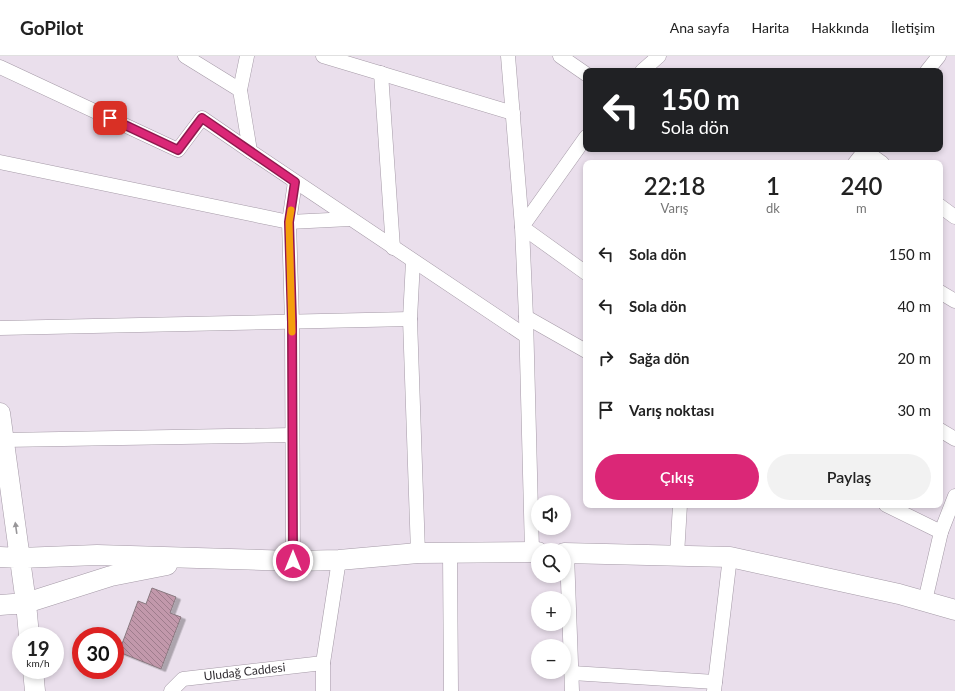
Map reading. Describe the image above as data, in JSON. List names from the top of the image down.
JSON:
{
  "streets": {
    "street": ["Uludağ Caddesi"]
  },
  "page": {
    "header": "GoPilot",
    "nav": [
      "Ana sayfa",
      "Harita",
      "Hakkında",
      "İletişim"
    ],
    "turn": ["150 m", "Sola dön"],
    "eta": [
      "22:18",
      "Varış",
      "1",
      "dk",
      "240",
      "m"
    ],
    "list": [
      {
        "name": "Sola dön",
        "value": "150 m"
      },
      {
        "name": "Sola dön",
        "value": "40 m"
      },
      {
        "name": "Sağa dön",
        "value": "20 m"
      },
      {
        "name": "Varış noktası",
        "value": "30 m"
      }
    ],
    "buttons": ["Çıkış", "Paylaş"],
    "map_buttons": ["+", "−"],
    "speed": "19 km/h",
    "limit": "30"
  }
}
